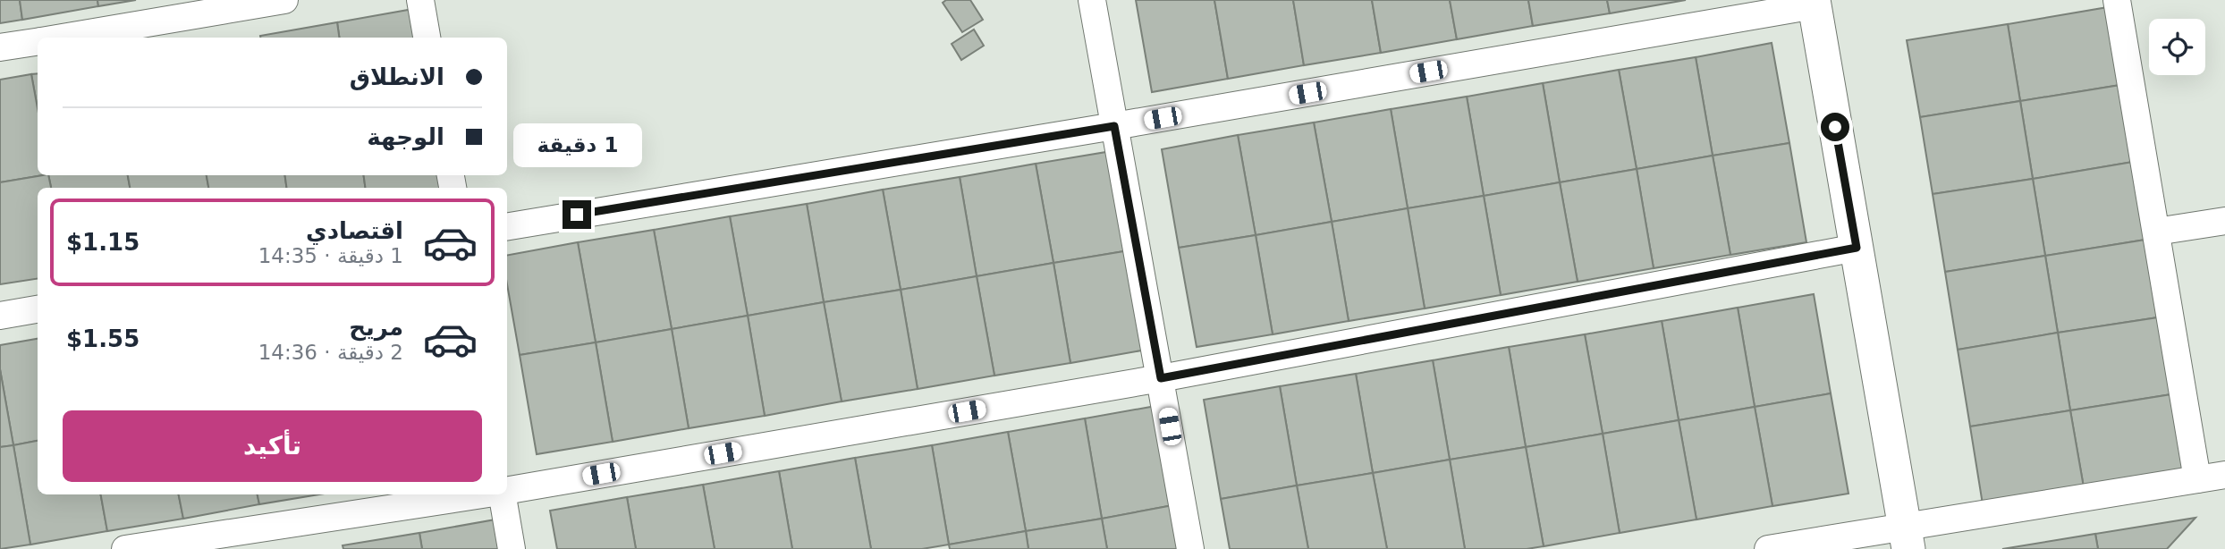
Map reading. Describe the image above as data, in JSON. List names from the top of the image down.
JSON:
{
  "page": {
    "banner": ["الانطلاق", "الوجهة"],
    "bubble": "1 دقيقة",
    "list": [
      {
        "name": "اقتصادي",
        "note": "1 دقيقة · 14:35",
        "value": "$1.15"
      },
      {
        "name": "مريح",
        "note": "2 دقيقة · 14:36",
        "value": "$1.55"
      }
    ],
    "buttons": "تأكيد"
  }
}
